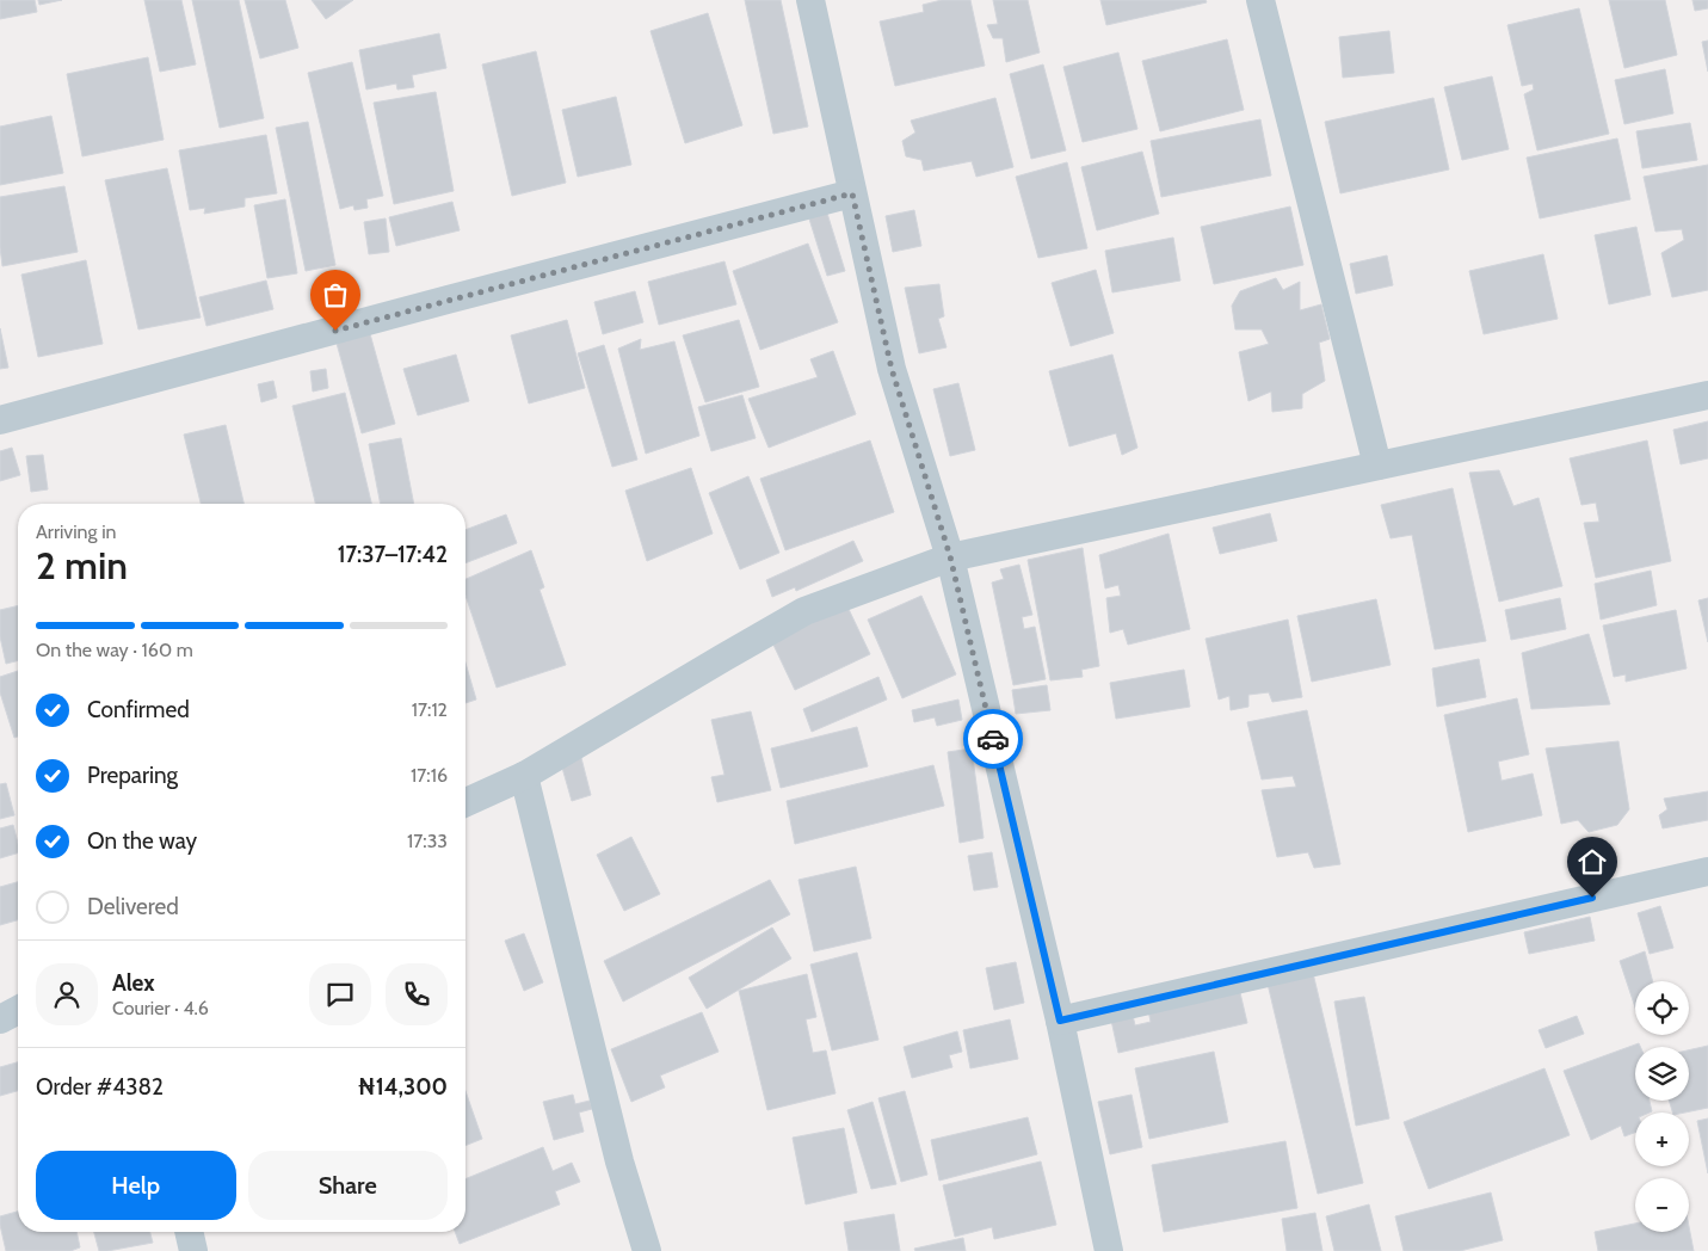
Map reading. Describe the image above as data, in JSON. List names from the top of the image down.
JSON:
{
  "page": {
    "heading": ["2 min", "Arriving in", "17:37–17:42"],
    "panel": [
      "Alex",
      "Courier · 4.6",
      "Order #4382",
      "₦14,300"
    ],
    "bar": "On the way · 160 m",
    "list": [
      ["Confirmed", "17:12"],
      ["Preparing", "17:16"],
      ["On the way", "17:33"],
      "Delivered"
    ],
    "map_buttons": ["+", "−"],
    "buttons": ["Help", "Share"]
  }
}
